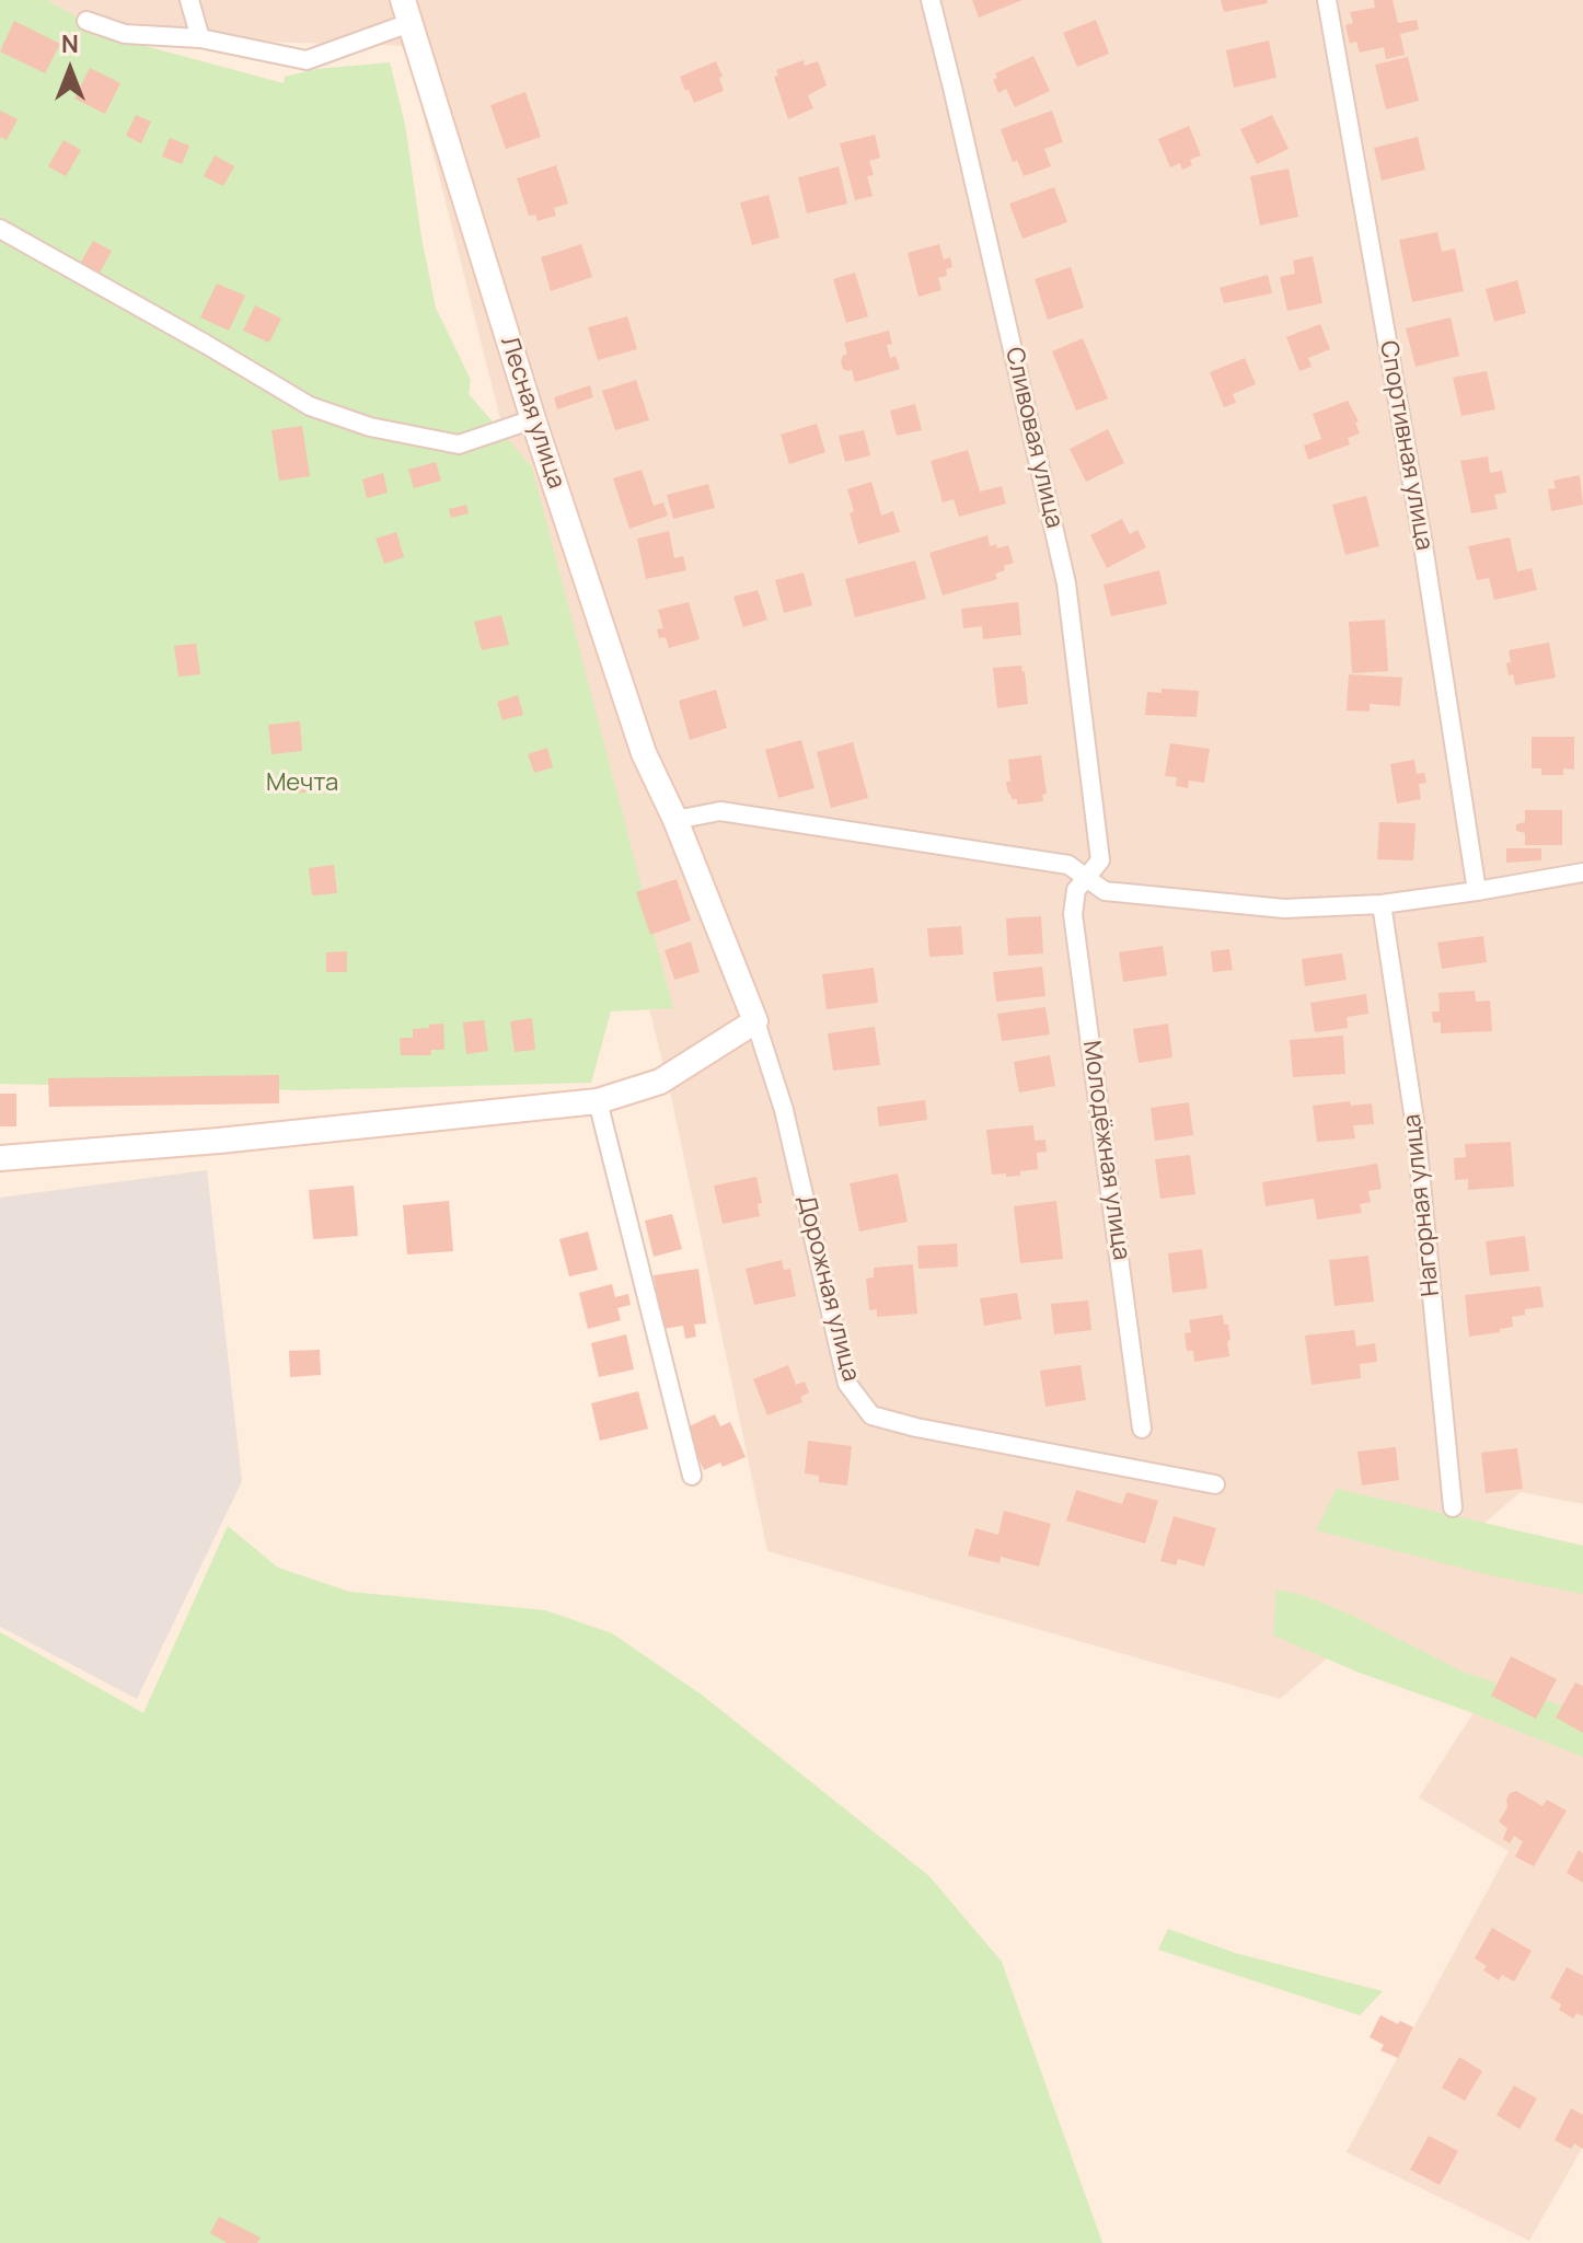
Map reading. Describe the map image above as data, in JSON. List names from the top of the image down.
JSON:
{
  "streets": {
    "street": [
      "Лесная улица",
      "Сливовая улица",
      "Спортивная улица",
      "Молодёжная улица",
      "Нагорная улица",
      "Дорожная улица"
    ]
  },
  "crossings": [
    ["Лесная улица", "Дорожная улица"],
    ["Сливовая улица", "Молодёжная улица"]
  ],
  "parks": ["Мечта"],
  "north": "top"
}
